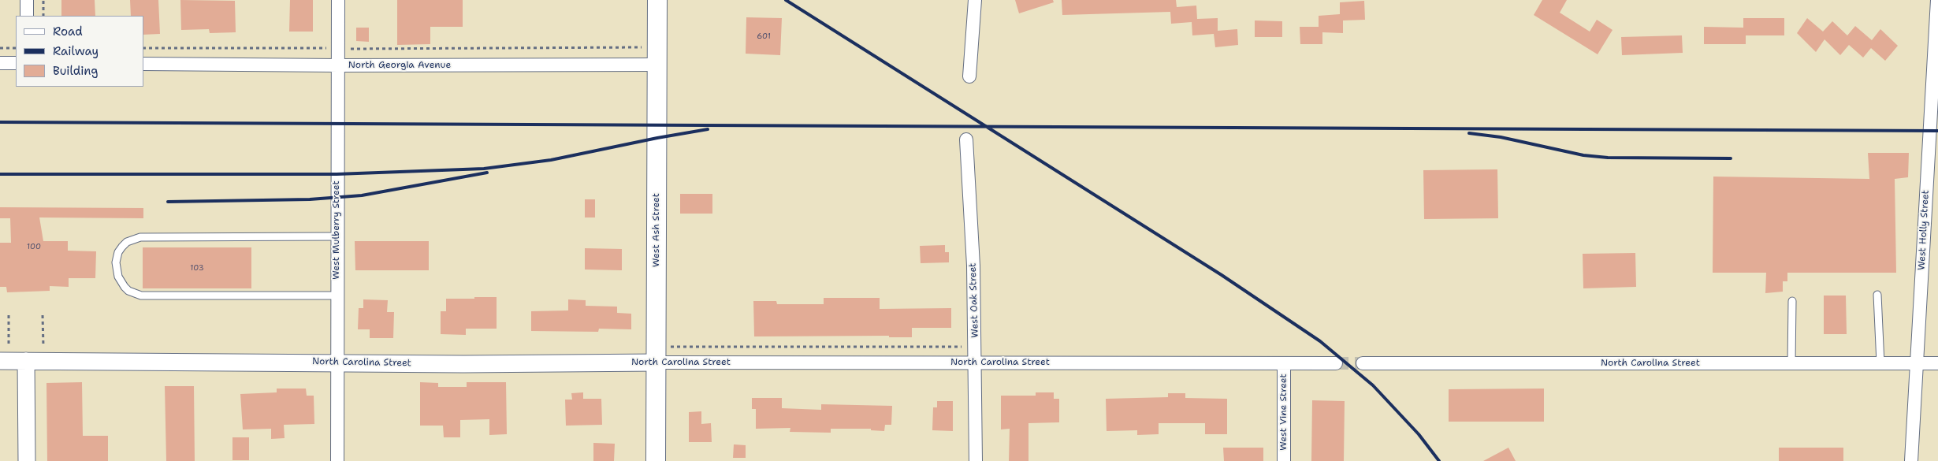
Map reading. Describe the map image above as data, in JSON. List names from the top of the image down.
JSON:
{
  "streets": {
    "main road": ["West Ash Street"],
    "street": [
      "North Georgia Avenue",
      "West Mulberry Street",
      "West Holly Street",
      "West Oak Street",
      "North Carolina Street",
      "West Vine Street"
    ]
  },
  "crossings": [
    ["North Georgia Avenue", "West Mulberry Street"],
    ["North Georgia Avenue", "West Ash Street"],
    ["West Mulberry Street", "North Carolina Street"],
    ["West Ash Street", "North Carolina Street"],
    ["West Holly Street", "North Carolina Street"],
    ["West Oak Street", "North Carolina Street"],
    ["North Carolina Street", "West Vine Street"]
  ],
  "house_numbers": ["601", "100", "103"],
  "legend": ["Road", "Railway", "Building"]
}
